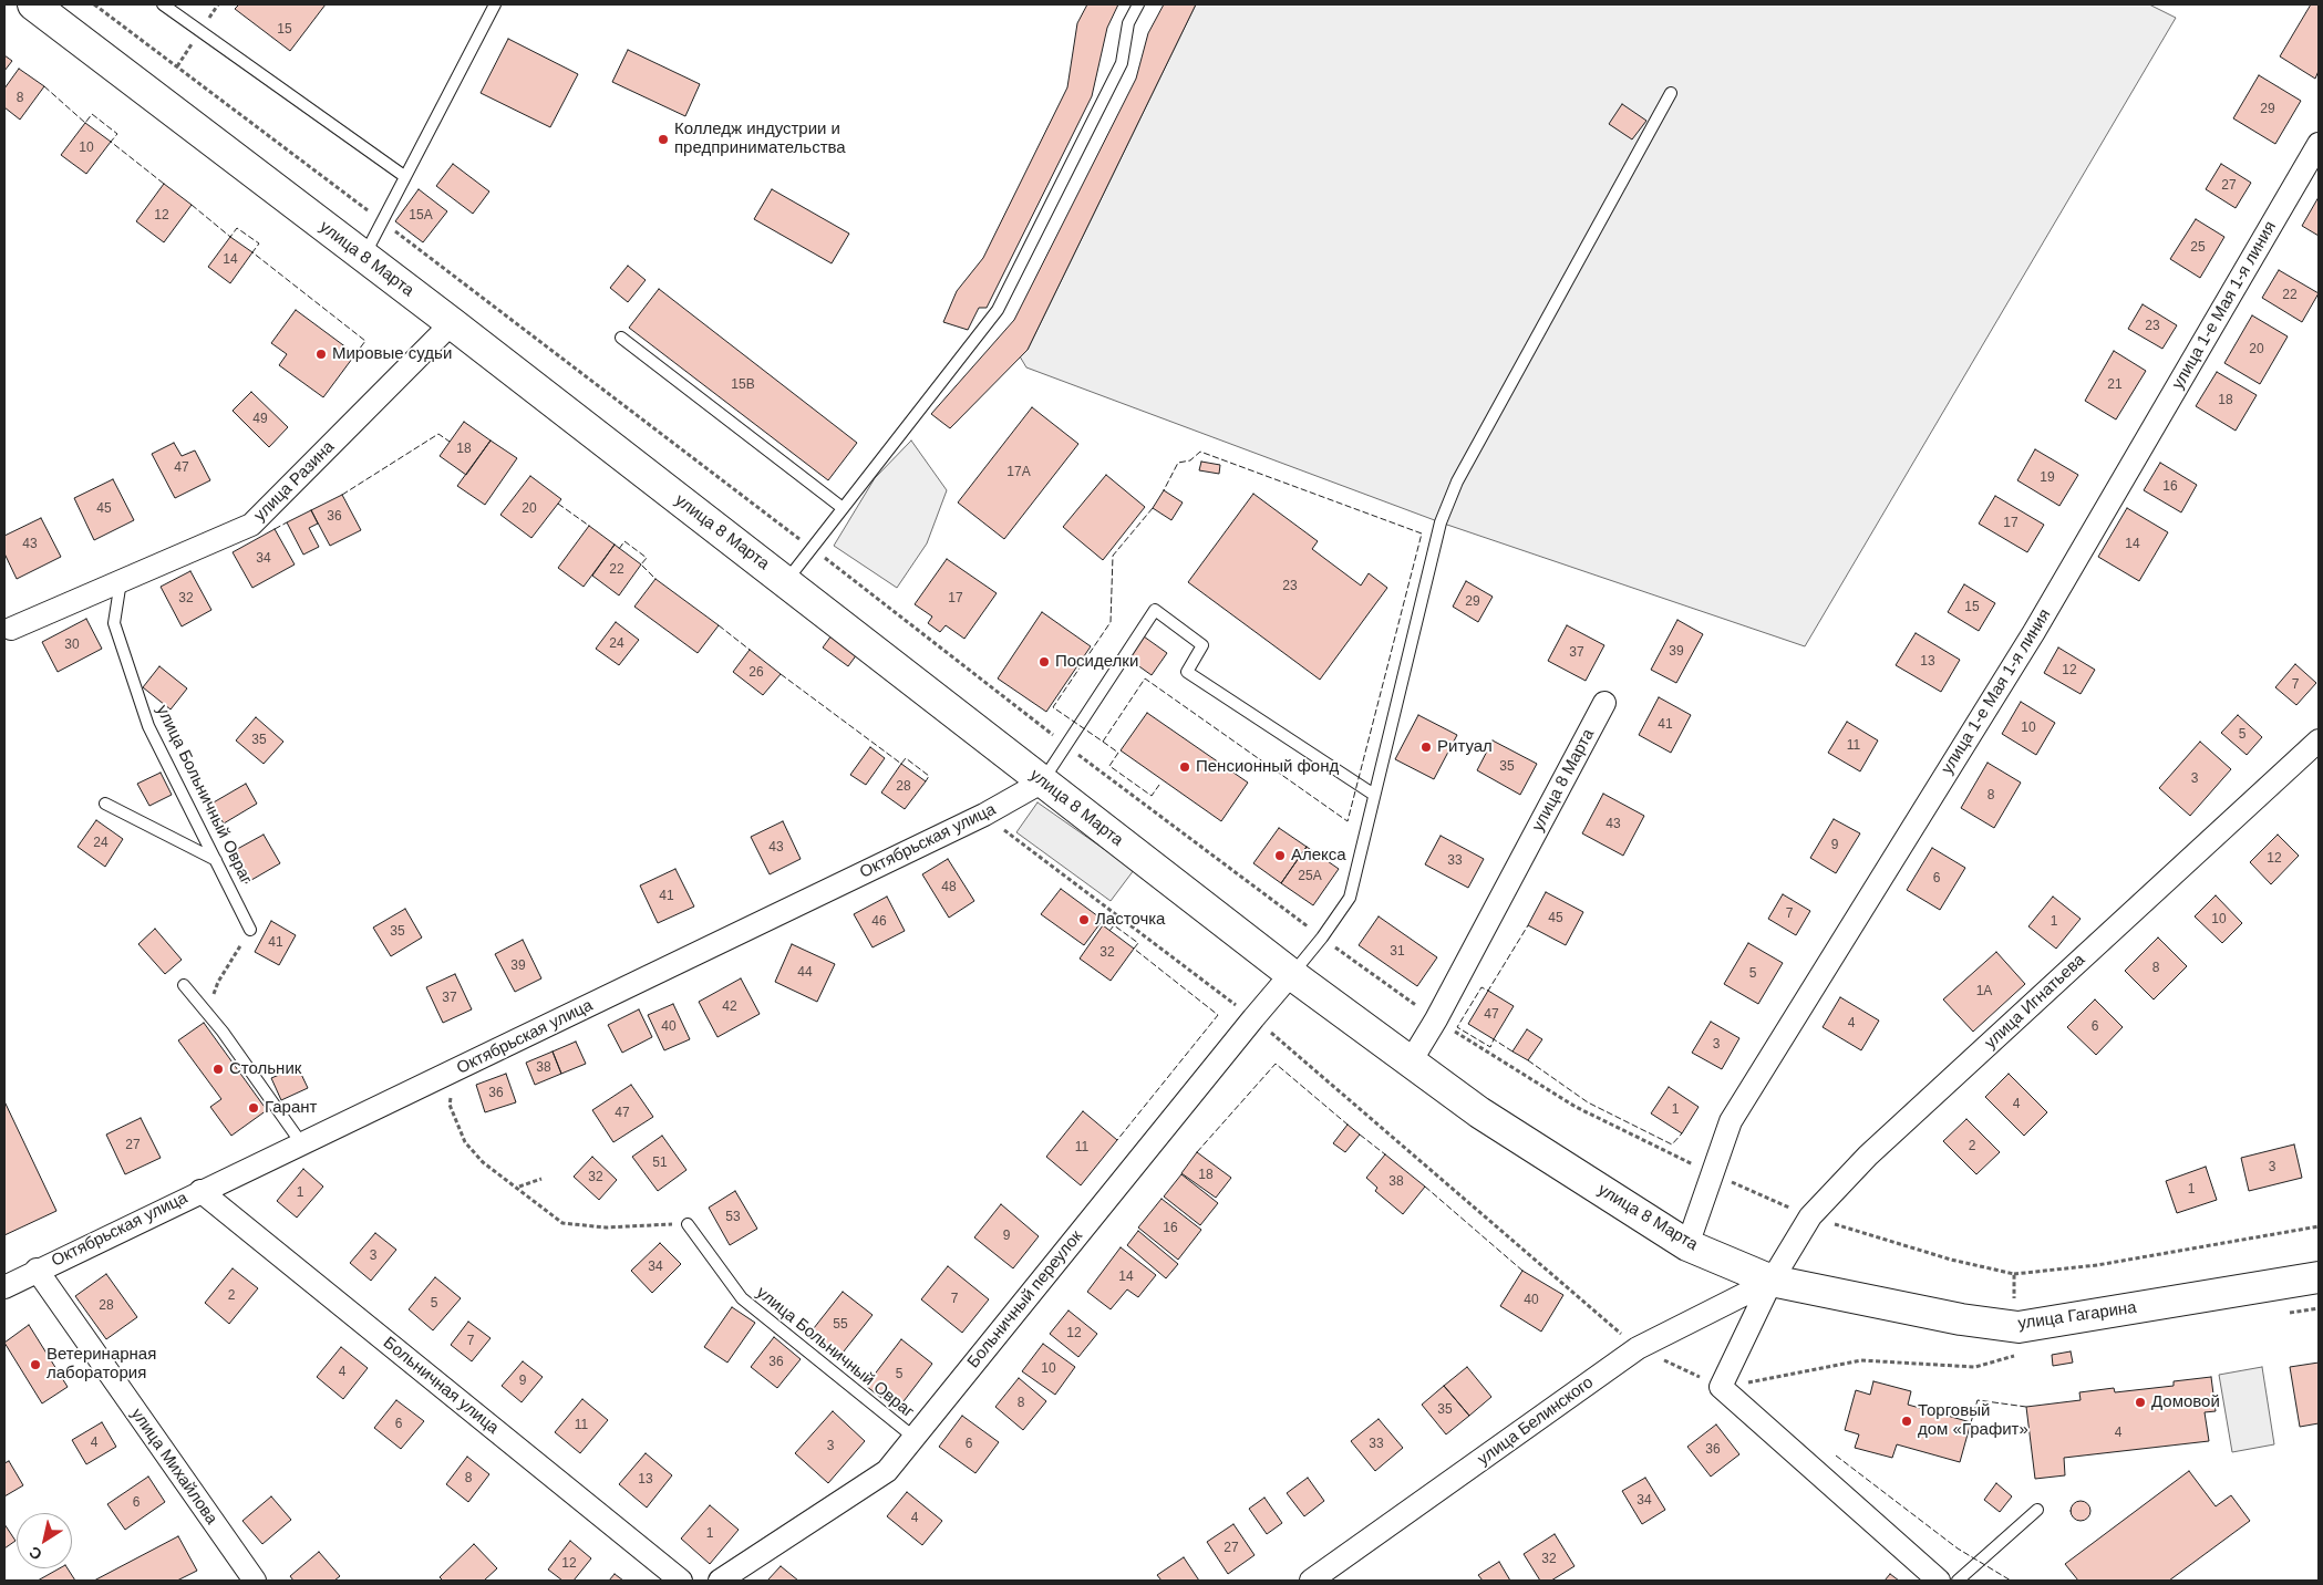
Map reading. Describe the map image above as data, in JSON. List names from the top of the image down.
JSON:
{
  "streets": {
    "main road": ["улица 8 Марта", "улица Гагарина"],
    "street": [
      "улица 1-е Мая 1-я линия",
      "улица Разина",
      "Октябрьская улица",
      "улица Игнатьева",
      "Больничный переулок",
      "Больничная улица",
      "улица Белинского",
      "улица Михайлова"
    ],
    "lane": ["улица Больничный Овраг"]
  },
  "crossings": [
    ["улица 8 Марта", "улица 1-е Мая 1-я линия"],
    ["улица 8 Марта", "улица Разина"],
    ["улица 8 Марта", "Октябрьская улица"],
    ["улица 8 Марта", "улица Игнатьева"],
    ["улица 8 Марта", "Больничный переулок"],
    ["улица 8 Марта", "улица Гагарина"],
    ["улица 8 Марта", "улица Белинского"],
    ["улица Разина", "улица Больничный Овраг"],
    ["улица Больничный Овраг", "Больничный переулок"],
    ["Октябрьская улица", "Больничная улица"],
    ["Октябрьская улица", "улица Михайлова"],
    ["улица Игнатьева", "улица Гагарина"],
    ["улица Игнатьева", "улица Белинского"],
    ["улица Гагарина", "улица Белинского"]
  ],
  "places": [
    "Колледж индустрии и предпринимательства",
    "Мировые судьи",
    "Посиделки",
    "Ритуал",
    "Пенсионный фонд",
    "Алекса",
    "Ласточка",
    "Стольник",
    "Гарант",
    "Ветеринарная лаборатория",
    "Домовой",
    "Торговый дом «Графит»"
  ],
  "house_numbers": [
    "15",
    "8",
    "29",
    "10",
    "27",
    "12",
    "15А",
    "25",
    "14",
    "22",
    "23",
    "20",
    "15В",
    "21",
    "18",
    "49",
    "18",
    "47",
    "17А",
    "19",
    "16",
    "45",
    "20",
    "36",
    "17",
    "43",
    "14",
    "34",
    "22",
    "23",
    "32",
    "17",
    "29",
    "15",
    "24",
    "30",
    "39",
    "37",
    "13",
    "12",
    "26",
    "7",
    "41",
    "10",
    "5",
    "35",
    "11",
    "35",
    "3",
    "28",
    "8",
    "43",
    "24",
    "9",
    "43",
    "12",
    "33",
    "25А",
    "6",
    "48",
    "41",
    "7",
    "45",
    "10",
    "46",
    "1",
    "35",
    "41",
    "31",
    "32",
    "39",
    "8",
    "44",
    "5",
    "1А",
    "37",
    "42",
    "47",
    "4",
    "40",
    "6",
    "3",
    "38",
    "36",
    "4",
    "1",
    "47",
    "27",
    "2",
    "11",
    "51",
    "3",
    "18",
    "32",
    "38",
    "1",
    "1",
    "53",
    "16",
    "9",
    "3",
    "34",
    "14",
    "2",
    "7",
    "40",
    "5",
    "28",
    "55",
    "12",
    "7",
    "36",
    "10",
    "4",
    "5",
    "9",
    "8",
    "35",
    "6",
    "11",
    "4",
    "4",
    "6",
    "33",
    "3",
    "36",
    "8",
    "13",
    "34",
    "6",
    "4",
    "1",
    "27",
    "32",
    "12"
  ],
  "north": "bottom left"
}
